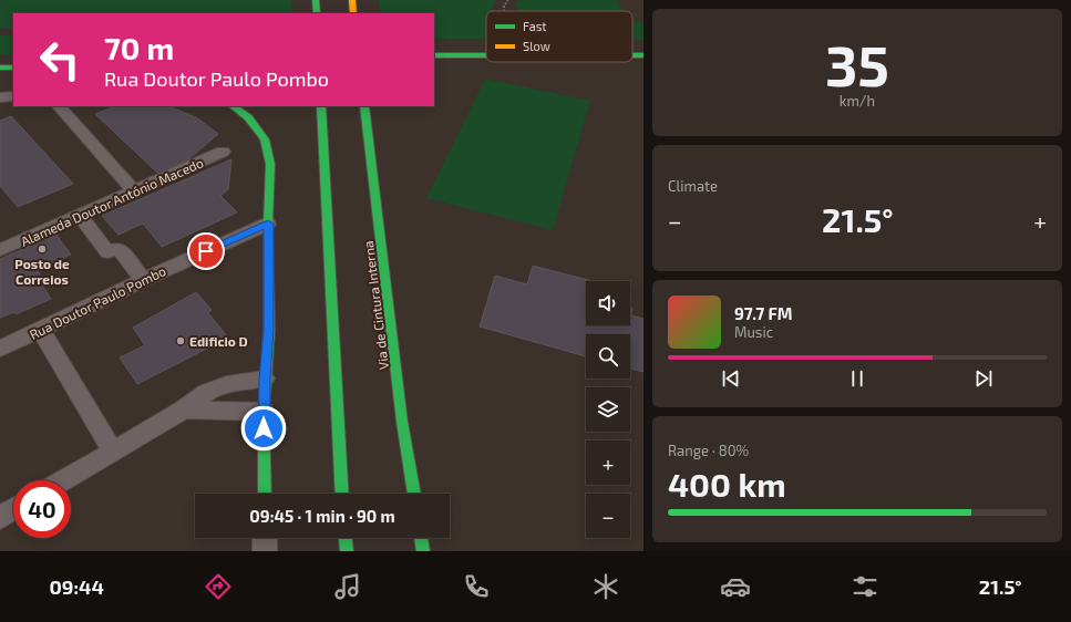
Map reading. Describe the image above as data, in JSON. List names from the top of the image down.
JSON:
{
  "streets": {
    "main road": ["Via de Cintura Interna"],
    "street": ["Alameda Doutor António Macedo", "Rua Doutor Paulo Pombo"]
  },
  "places": ["Posto de Correios", "Edificio D"],
  "legend": ["Fast", "Slow"],
  "page": {
    "tile": [
      ["35", "km/h"],
      "Climate",
      ["Range · 80%", "400 km"]
    ],
    "turn": ["70 m", "Rua Doutor Paulo Pombo"],
    "heat": ["−", "21.5°", "+"],
    "map_buttons": ["+", "−"],
    "song": ["97.7 FM", "Music"],
    "limit": "40",
    "trip": "09:45 · 1 min · 90 m",
    "tabs": ["09:44", "21.5°"]
  }
}
